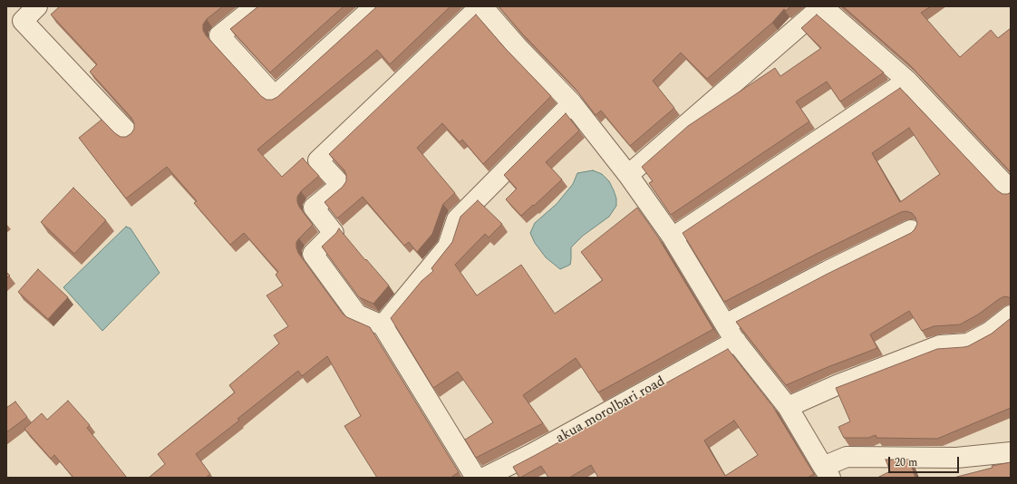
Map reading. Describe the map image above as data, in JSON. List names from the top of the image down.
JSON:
{
  "streets": {
    "street": ["akua morolbari road"]
  },
  "scale_bar": "20 m"
}
